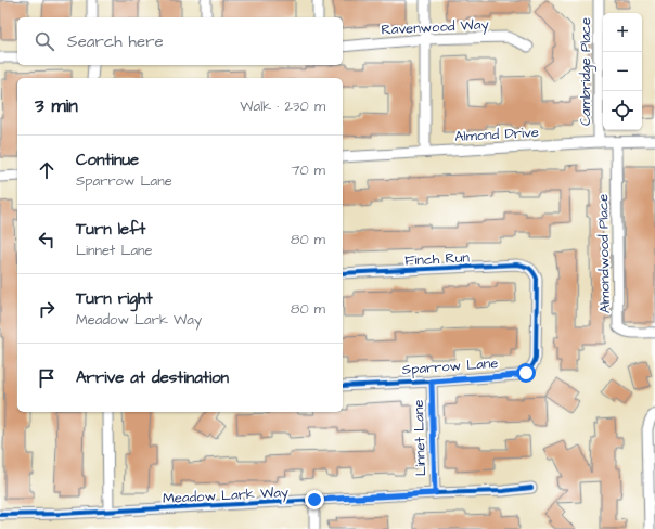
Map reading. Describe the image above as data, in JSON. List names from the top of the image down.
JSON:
{
  "streets": {
    "street": [
      "Ravenwood Way",
      "Cambridge Place",
      "Almond Drive",
      "Almondwood Place",
      "Finch Run",
      "Sparrow Lane",
      "Linnet Lane",
      "Meadow Lark Way"
    ]
  },
  "crossings": [
    ["Cambridge Place", "Almond Drive"],
    ["Almond Drive", "Almondwood Place"],
    ["Finch Run", "Sparrow Lane"],
    ["Sparrow Lane", "Linnet Lane"],
    ["Linnet Lane", "Meadow Lark Way"]
  ],
  "page": {
    "map_buttons": ["+", "−"],
    "search": "Search here",
    "heading": ["3 min", "Walk · 230 m"],
    "list": [
      ["Continue", "Sparrow Lane", "70 m"],
      ["Turn left", "Linnet Lane", "80 m"],
      ["Turn right", "Meadow Lark Way", "80 m"],
      "Arrive at destination"
    ]
  }
}
